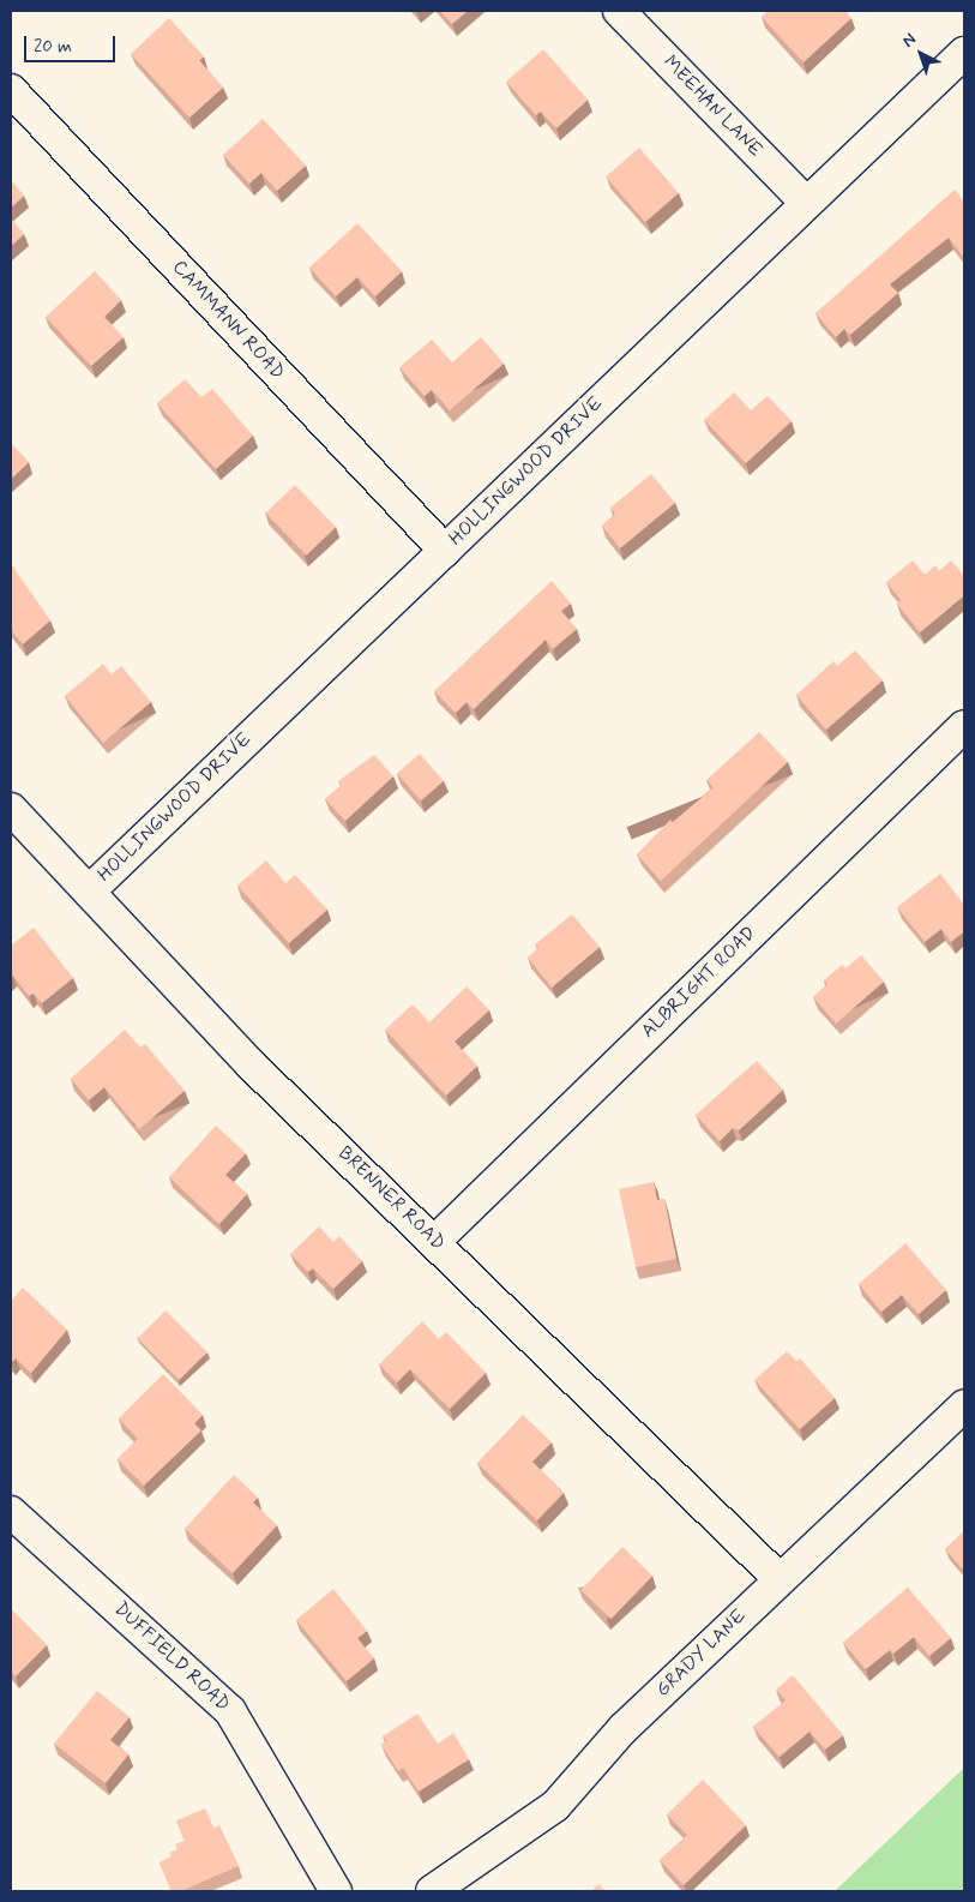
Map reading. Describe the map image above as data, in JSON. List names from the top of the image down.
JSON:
{
  "streets": {
    "street": [
      "MEEHAN LANE",
      "CAMMANN ROAD",
      "HOLLINGWOOD DRIVE",
      "ALBRIGHT ROAD",
      "BRENNER ROAD",
      "GRADY LANE",
      "DUFFIELD ROAD"
    ]
  },
  "crossings": [
    ["MEEHAN LANE", "HOLLINGWOOD DRIVE"],
    ["CAMMANN ROAD", "HOLLINGWOOD DRIVE"],
    ["HOLLINGWOOD DRIVE", "BRENNER ROAD"],
    ["ALBRIGHT ROAD", "BRENNER ROAD"],
    ["BRENNER ROAD", "GRADY LANE"]
  ],
  "scale_bar": "20 m",
  "north": "top left"
}
